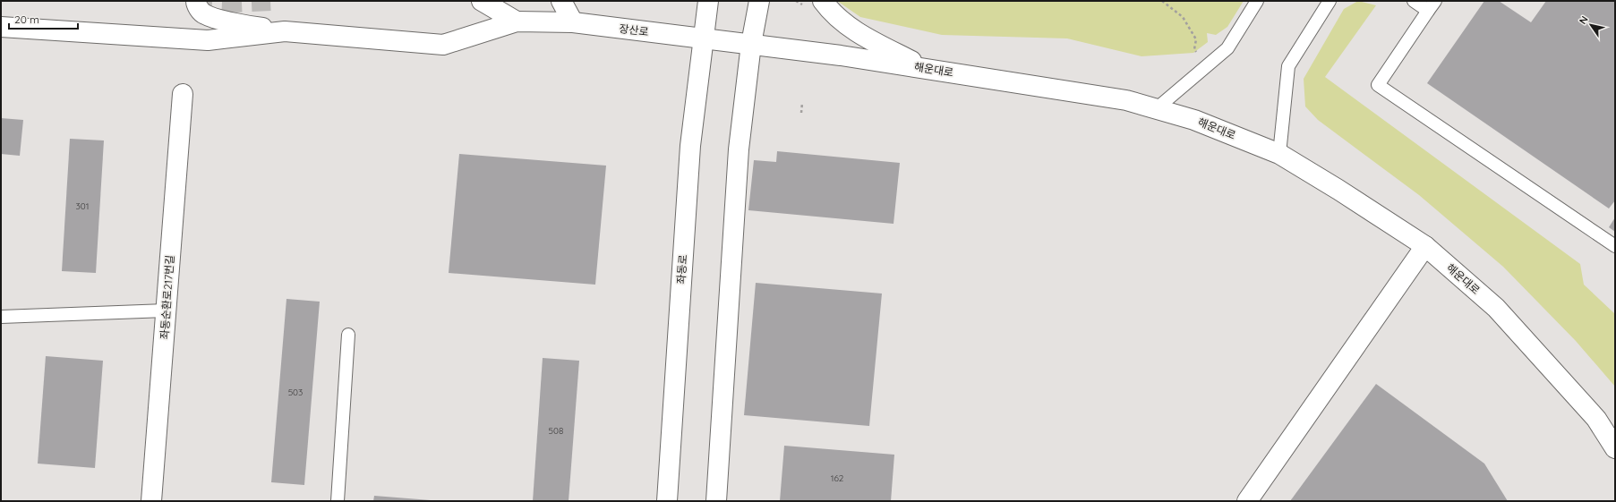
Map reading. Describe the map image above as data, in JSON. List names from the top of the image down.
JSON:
{
  "streets": {
    "main road": [
      "장산로",
      "해운대로",
      "좌동로",
      "좌동순환로217번길"
    ]
  },
  "crossings": [
    ["장산로", "해운대로"],
    ["장산로", "좌동로"]
  ],
  "house_numbers": [
    "301",
    "503",
    "508",
    "162"
  ],
  "scale_bar": "20 m",
  "north": "top left"
}
